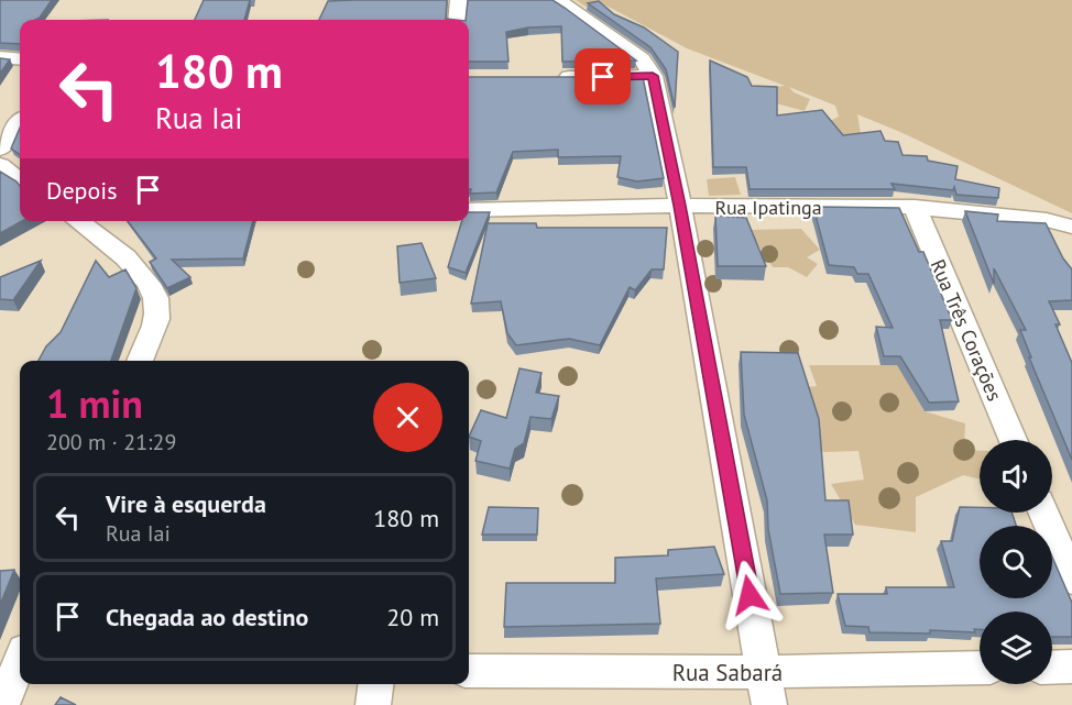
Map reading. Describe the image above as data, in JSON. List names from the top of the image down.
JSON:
{
  "streets": {
    "street": ["Rua Ipatinga", "Rua Três Corações", "Rua Sabará"]
  },
  "crossings": [
    ["Rua Ipatinga", "Rua Três Corações"]
  ],
  "page": {
    "turn": ["180 m", "Rua Iai"],
    "then": "Depois",
    "heading": ["1 min", "200 m · 21:29"],
    "list": [
      {
        "name": "Vire à esquerda",
        "note": "Rua Iai",
        "value": "180 m"
      },
      {
        "name": "Chegada ao destino",
        "value": "20 m"
      }
    ]
  }
}
